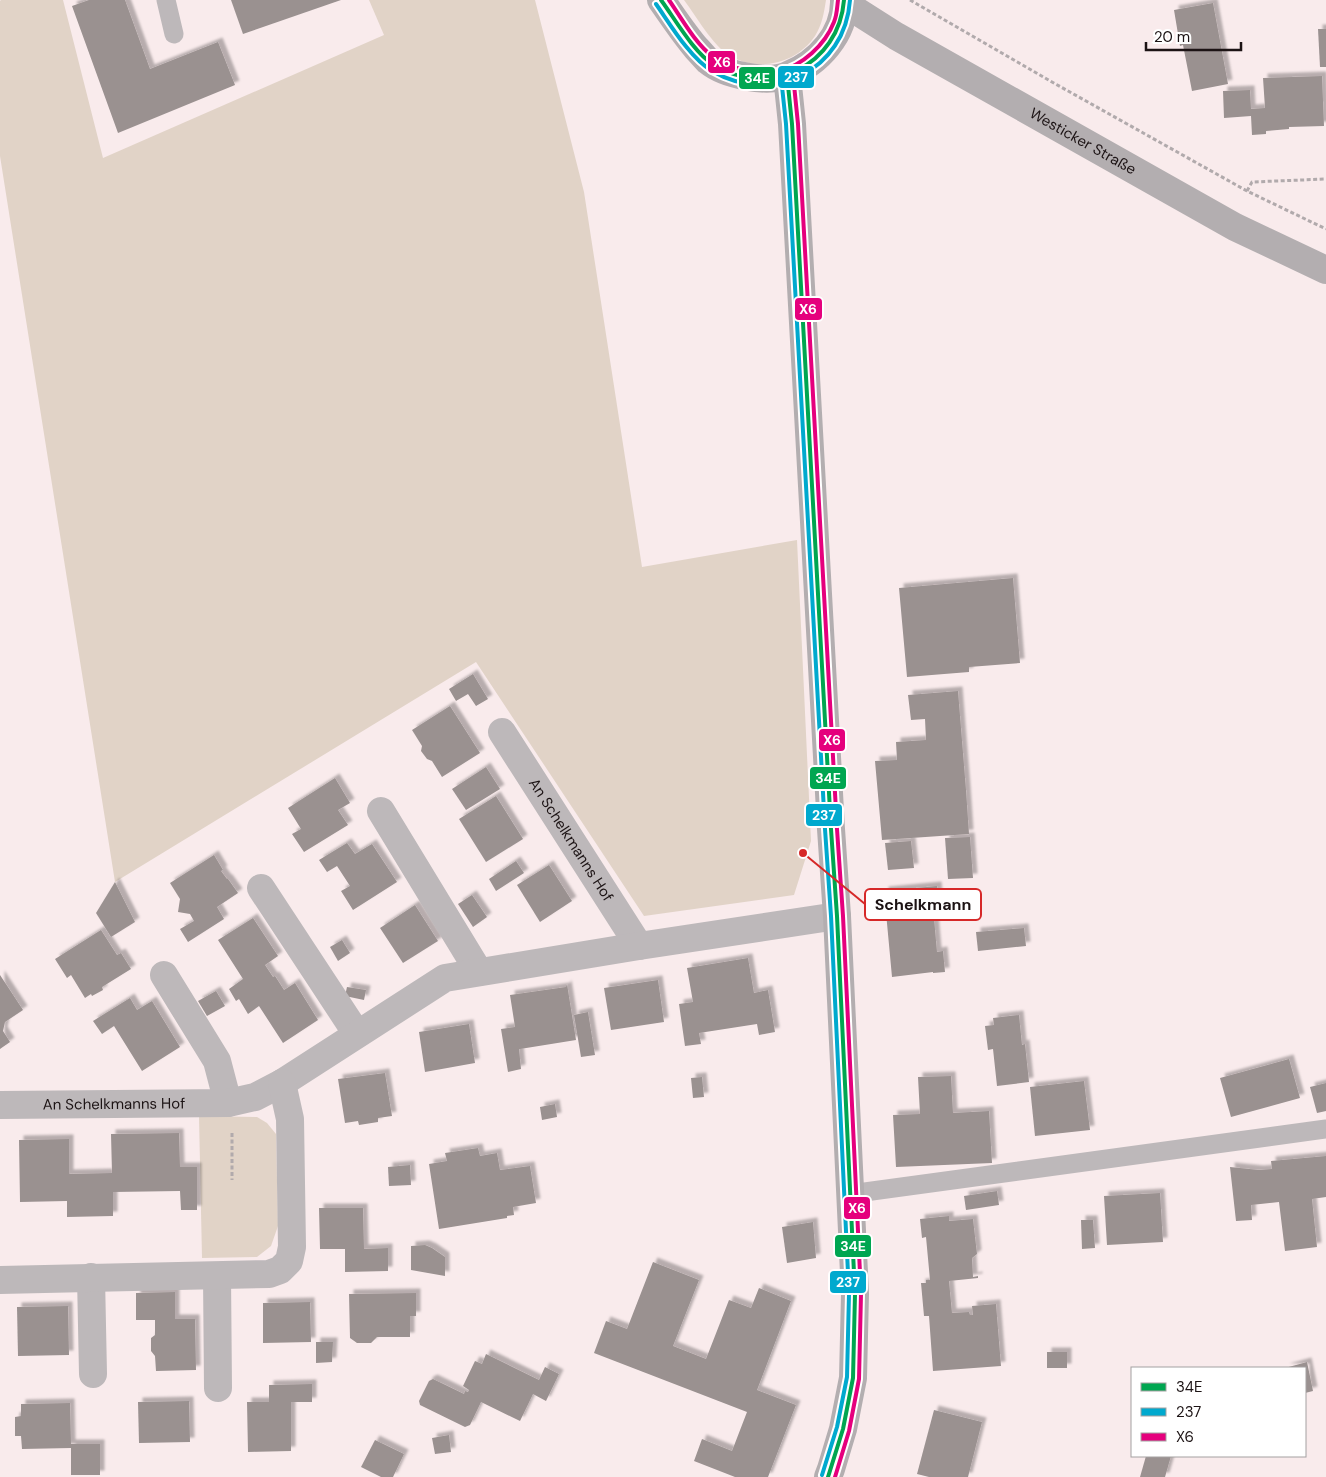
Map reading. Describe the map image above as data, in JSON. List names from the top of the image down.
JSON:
{
  "streets": {
    "street": ["Westicker Straße", "An Schelkmanns Hof"]
  },
  "places": ["Schelkmann"],
  "lines": ["transit line 34E", "transit line 237", "transit line X6"],
  "legend": ["34E", "237", "X6"],
  "scale_bar": "20 m"
}
